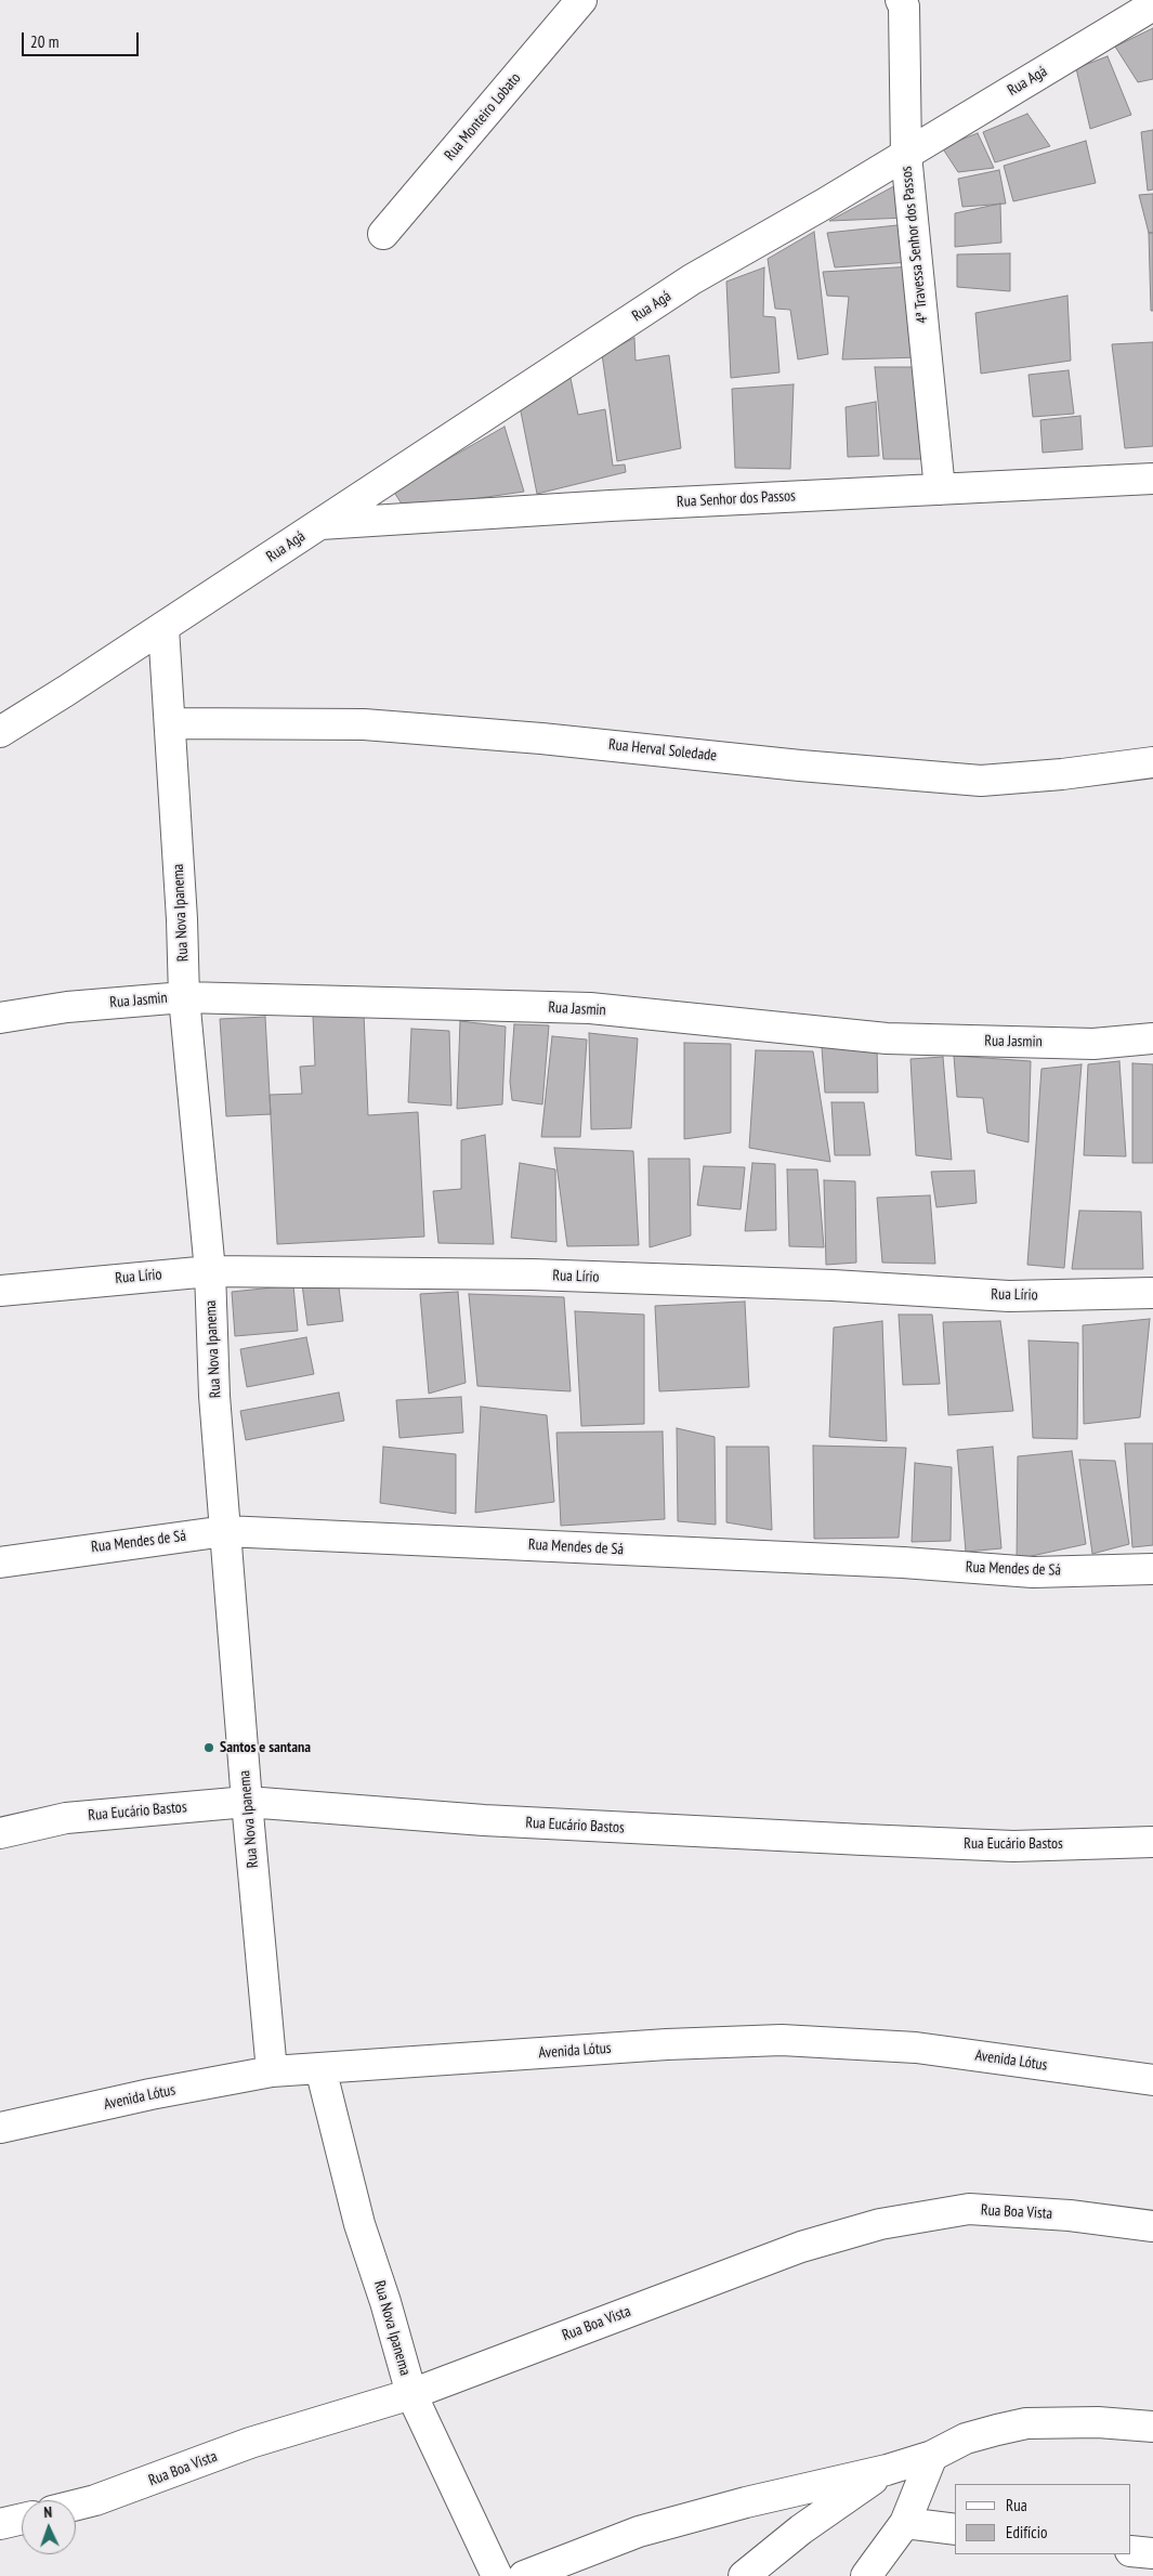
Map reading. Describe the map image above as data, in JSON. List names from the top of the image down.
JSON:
{
  "streets": {
    "street": [
      "Rua Agá",
      "Rua Monteiro Lobato",
      "4ª Travessa Senhor dos Passos",
      "Rua Senhor dos Passos",
      "Rua Herval Soledade",
      "Rua Nova Ipanema",
      "Rua Jasmin",
      "Rua Lírio",
      "Rua Mendes de Sá",
      "Rua Eucário Bastos",
      "Avenida Lótus",
      "Rua Boa Vista"
    ]
  },
  "crossings": [
    ["Rua Agá", "4ª Travessa Senhor dos Passos"],
    ["Rua Agá", "Rua Senhor dos Passos"],
    ["Rua Agá", "Rua Nova Ipanema"],
    ["4ª Travessa Senhor dos Passos", "Rua Senhor dos Passos"],
    ["Rua Herval Soledade", "Rua Nova Ipanema"],
    ["Rua Nova Ipanema", "Rua Jasmin"],
    ["Rua Nova Ipanema", "Rua Lírio"],
    ["Rua Nova Ipanema", "Rua Mendes de Sá"],
    ["Rua Nova Ipanema", "Rua Eucário Bastos"],
    ["Rua Nova Ipanema", "Avenida Lótus"],
    ["Rua Nova Ipanema", "Rua Boa Vista"]
  ],
  "places": ["Santos e santana"],
  "legend": ["Rua", "Edifício"],
  "scale_bar": "20 m",
  "north": "top"
}
